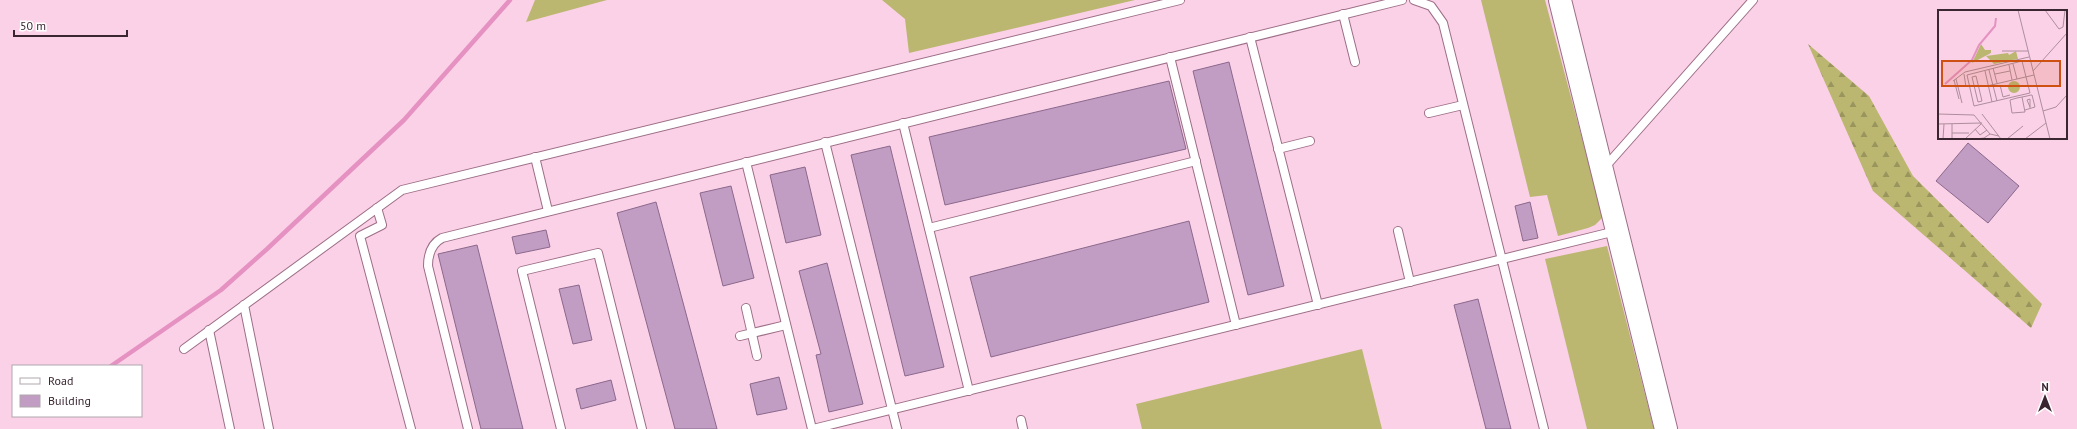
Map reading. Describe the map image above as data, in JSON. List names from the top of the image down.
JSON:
{
  "legend": ["Road", "Building"],
  "scale_bar": "50 m",
  "north": "top"
}
